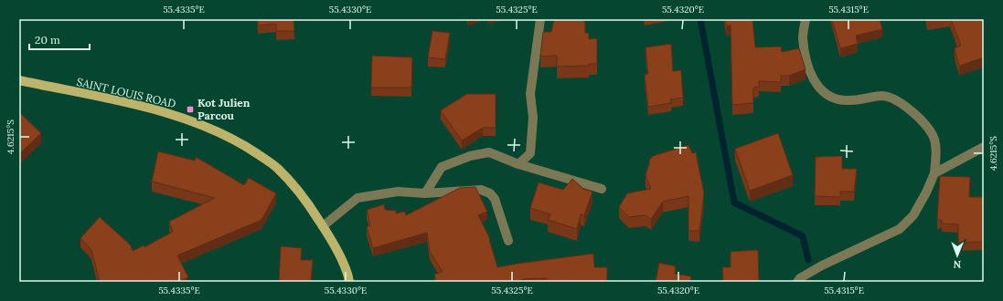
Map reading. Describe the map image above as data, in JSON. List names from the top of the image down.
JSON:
{
  "streets": {
    "main road": ["SAINT LOUIS ROAD"]
  },
  "places": {
    "transit": ["Kot Julien Parcou"]
  },
  "scale_bar": "20 m",
  "north": "bottom",
  "coordinates": [
    "55.4335°E",
    "55.4330°E",
    "55.4325°E",
    "55.4320°E",
    "55.4315°E",
    "4.6215°S"
  ]
}
